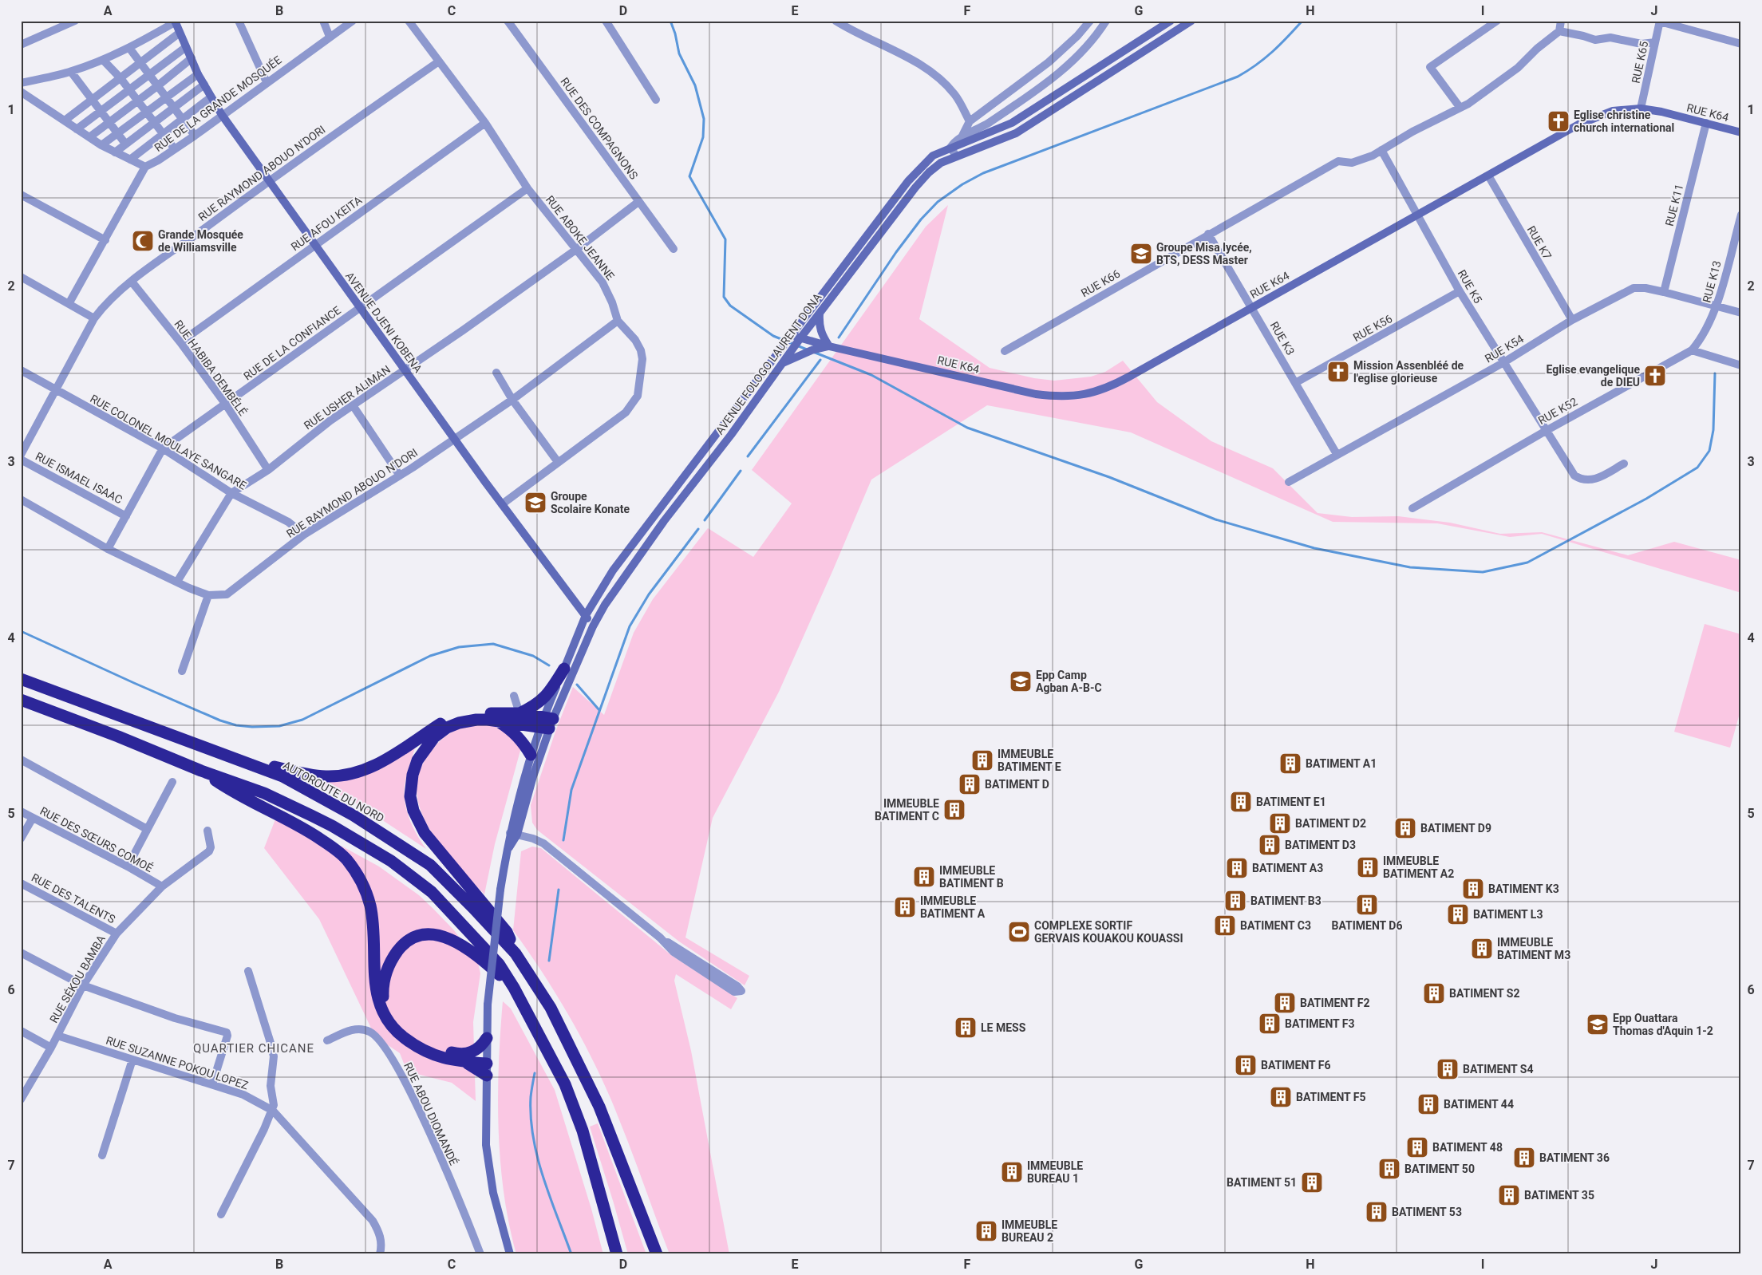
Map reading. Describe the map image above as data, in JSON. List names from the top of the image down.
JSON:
{
  "streets": {
    "highway": ["AUTOROUTE DU NORD"],
    "main road": ["RUE K64", "AVENUE DJENI KOBENA", "AVENUE FOLOGO LAURENT DONA"],
    "street": [
      "RUE K65",
      "RUE DE LA GRANDE MOSQUÉE",
      "RUE DES COMPAGNONS",
      "RUE RAYMOND ABOUO N'DORI",
      "RUE K11",
      "RUE AFOU KEITA",
      "RUE ABOKE JEANNE",
      "RUE K7",
      "RUE K13",
      "RUE K66",
      "RUE K5",
      "RUE K56",
      "RUE K3",
      "RUE DE LA CONFIANCE",
      "RUE K54",
      "RUE HABIBA DEMBÉLÉ",
      "RUE USHER ALIMAN",
      "RUE K52",
      "RUE COLONEL MOULAYE SANGARE",
      "RUE ISMAEL ISAAC",
      "RUE DES SŒURS COMOÉ",
      "RUE DES TALENTS",
      "RUE SÉKOU BAMBA",
      "RUE SUZANNE POKOU LOPEZ",
      "RUE ABOU DIOMANDÉ"
    ]
  },
  "crossings": [
    ["RUE K65", "RUE K64"],
    ["RUE DE LA GRANDE MOSQUÉE", "AVENUE DJENI KOBENA"],
    ["RUE K64", "RUE K11"],
    ["RUE K64", "RUE K7"],
    ["RUE K64", "RUE K5"],
    ["RUE K64", "RUE K3"],
    ["RUE K64", "AVENUE FOLOGO LAURENT DONA"],
    ["RUE DES COMPAGNONS", "RUE USHER ALIMAN"],
    ["RUE RAYMOND ABOUO N'DORI", "RUE ABOKE JEANNE"],
    ["RUE RAYMOND ABOUO N'DORI", "AVENUE DJENI KOBENA"],
    ["RUE RAYMOND ABOUO N'DORI", "RUE DE LA CONFIANCE"],
    ["RUE RAYMOND ABOUO N'DORI", "RUE HABIBA DEMBÉLÉ"],
    ["RUE RAYMOND ABOUO N'DORI", "RUE USHER ALIMAN"],
    ["RUE RAYMOND ABOUO N'DORI", "RUE COLONEL MOULAYE SANGARE"],
    ["RUE K11", "RUE K54"],
    ["RUE AFOU KEITA", "RUE ABOKE JEANNE"],
    ["RUE AFOU KEITA", "AVENUE DJENI KOBENA"],
    ["RUE AFOU KEITA", "RUE HABIBA DEMBÉLÉ"],
    ["RUE ABOKE JEANNE", "AVENUE DJENI KOBENA"],
    ["RUE ABOKE JEANNE", "RUE DE LA CONFIANCE"],
    ["RUE ABOKE JEANNE", "RUE USHER ALIMAN"],
    ["RUE K7", "RUE K54"],
    ["RUE K13", "RUE K54"],
    ["RUE K13", "RUE K52"],
    ["RUE K66", "RUE K5"],
    ["RUE K66", "RUE K3"],
    ["RUE K5", "RUE K56"],
    ["RUE K5", "RUE K54"],
    ["RUE K5", "RUE K52"],
    ["AVENUE DJENI KOBENA", "RUE DE LA CONFIANCE"],
    ["AVENUE DJENI KOBENA", "AVENUE FOLOGO LAURENT DONA"],
    ["AVENUE DJENI KOBENA", "RUE USHER ALIMAN"],
    ["RUE K56", "RUE K3"],
    ["RUE K3", "RUE K54"],
    ["RUE DE LA CONFIANCE", "RUE HABIBA DEMBÉLÉ"],
    ["RUE DE LA CONFIANCE", "RUE COLONEL MOULAYE SANGARE"],
    ["RUE DE LA CONFIANCE", "RUE ISMAEL ISAAC"],
    ["RUE HABIBA DEMBÉLÉ", "RUE USHER ALIMAN"],
    ["RUE USHER ALIMAN", "RUE COLONEL MOULAYE SANGARE"],
    ["RUE DES SŒURS COMOÉ", "RUE SÉKOU BAMBA"],
    ["RUE DES TALENTS", "RUE SÉKOU BAMBA"],
    ["RUE SÉKOU BAMBA", "RUE SUZANNE POKOU LOPEZ"]
  ],
  "districts": ["QUARTIER CHICANE"],
  "places": {
    "church": ["Eglise christine church international", "Mission Assenbléé de l'eglise glorieuse", "Eglise evangelique de DIEU"],
    "mosque": ["Grande Mosquée de Williamsville"],
    "school or university": [
      "Groupe Misa lycée, BTS, DESS Master",
      "Groupe Scolaire Konate",
      "Epp Camp Agban A-B-C",
      "Epp Ouattara Thomas d'Aquin 1-2"
    ],
    "building": [
      "IMMEUBLE BATIMENT E",
      "BATIMENT A1",
      "BATIMENT D",
      "BATIMENT E1",
      "IMMEUBLE BATIMENT C",
      "BATIMENT D2",
      "BATIMENT D9",
      "BATIMENT D3",
      "IMMEUBLE BATIMENT A2",
      "BATIMENT A3",
      "IMMEUBLE BATIMENT B",
      "BATIMENT K3",
      "BATIMENT B3",
      "BATIMENT D6",
      "IMMEUBLE BATIMENT A",
      "BATIMENT L3",
      "BATIMENT C3",
      "IMMEUBLE BATIMENT M3",
      "BATIMENT S2",
      "BATIMENT F2",
      "BATIMENT F3",
      "LE MESS",
      "BATIMENT F6",
      "BATIMENT S4",
      "BATIMENT F5",
      "BATIMENT 44",
      "BATIMENT 48",
      "BATIMENT 36",
      "BATIMENT 50",
      "IMMEUBLE BUREAU 1",
      "BATIMENT 51",
      "BATIMENT 35",
      "BATIMENT 53",
      "IMMEUBLE BUREAU 2"
    ],
    "sports": ["COMPLEXE SORTIF GERVAIS KOUAKOU KOUASSI"]
  },
  "grid": {
    "columns": [
      "A",
      "B",
      "C",
      "D",
      "E",
      "F",
      "G",
      "H",
      "I",
      "J"
    ],
    "rows": [
      "1",
      "2",
      "3",
      "4",
      "5",
      "6",
      "7"
    ]
  }
}
